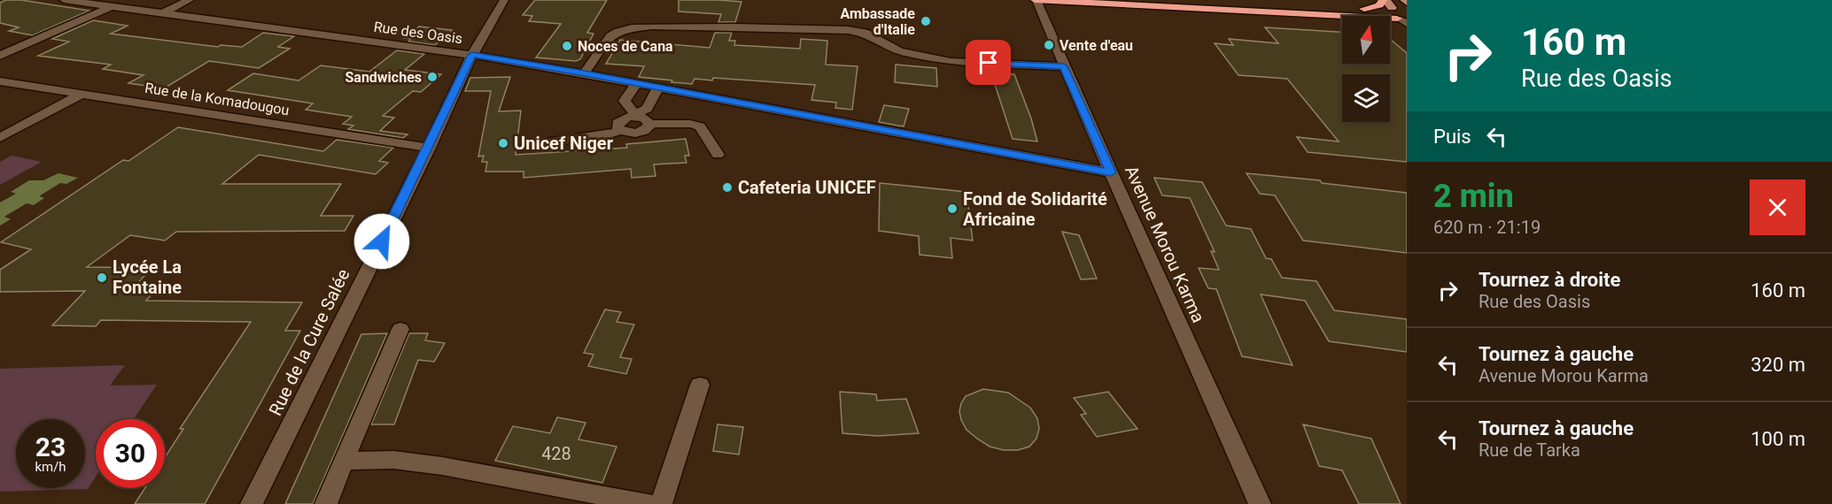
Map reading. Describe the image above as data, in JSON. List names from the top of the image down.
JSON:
{
  "streets": {
    "street": [
      "Rue des Oasis",
      "Rue de la Komadougou",
      "Avenue Morou Karma",
      "Rue de la Cure Salée"
    ]
  },
  "crossings": [
    ["Rue des Oasis", "Avenue Morou Karma"],
    ["Rue des Oasis", "Rue de la Cure Salée"],
    ["Rue de la Komadougou", "Rue de la Cure Salée"]
  ],
  "places": [
    "Ambassade d'Italie",
    "Vente d'eau",
    "Noces de Cana",
    "Sandwiches",
    "Unicef Niger",
    "Cafeteria UNICEF",
    "Fond de Solidarité Africaine",
    "Lycée La Fontaine"
  ],
  "house_numbers": ["428"],
  "north": "top",
  "page": {
    "turn": ["160 m", "Rue des Oasis"],
    "then": "Puis",
    "heading": ["2 min", "620 m · 21:19"],
    "list": [
      {
        "name": "Tournez à droite",
        "note": "Rue des Oasis",
        "value": "160 m"
      },
      {
        "name": "Tournez à gauche",
        "note": "Avenue Morou Karma",
        "value": "320 m"
      },
      {
        "name": "Tournez à gauche",
        "note": "Rue de Tarka",
        "value": "100 m"
      }
    ],
    "speed": "23 km/h",
    "limit": "30"
  }
}
